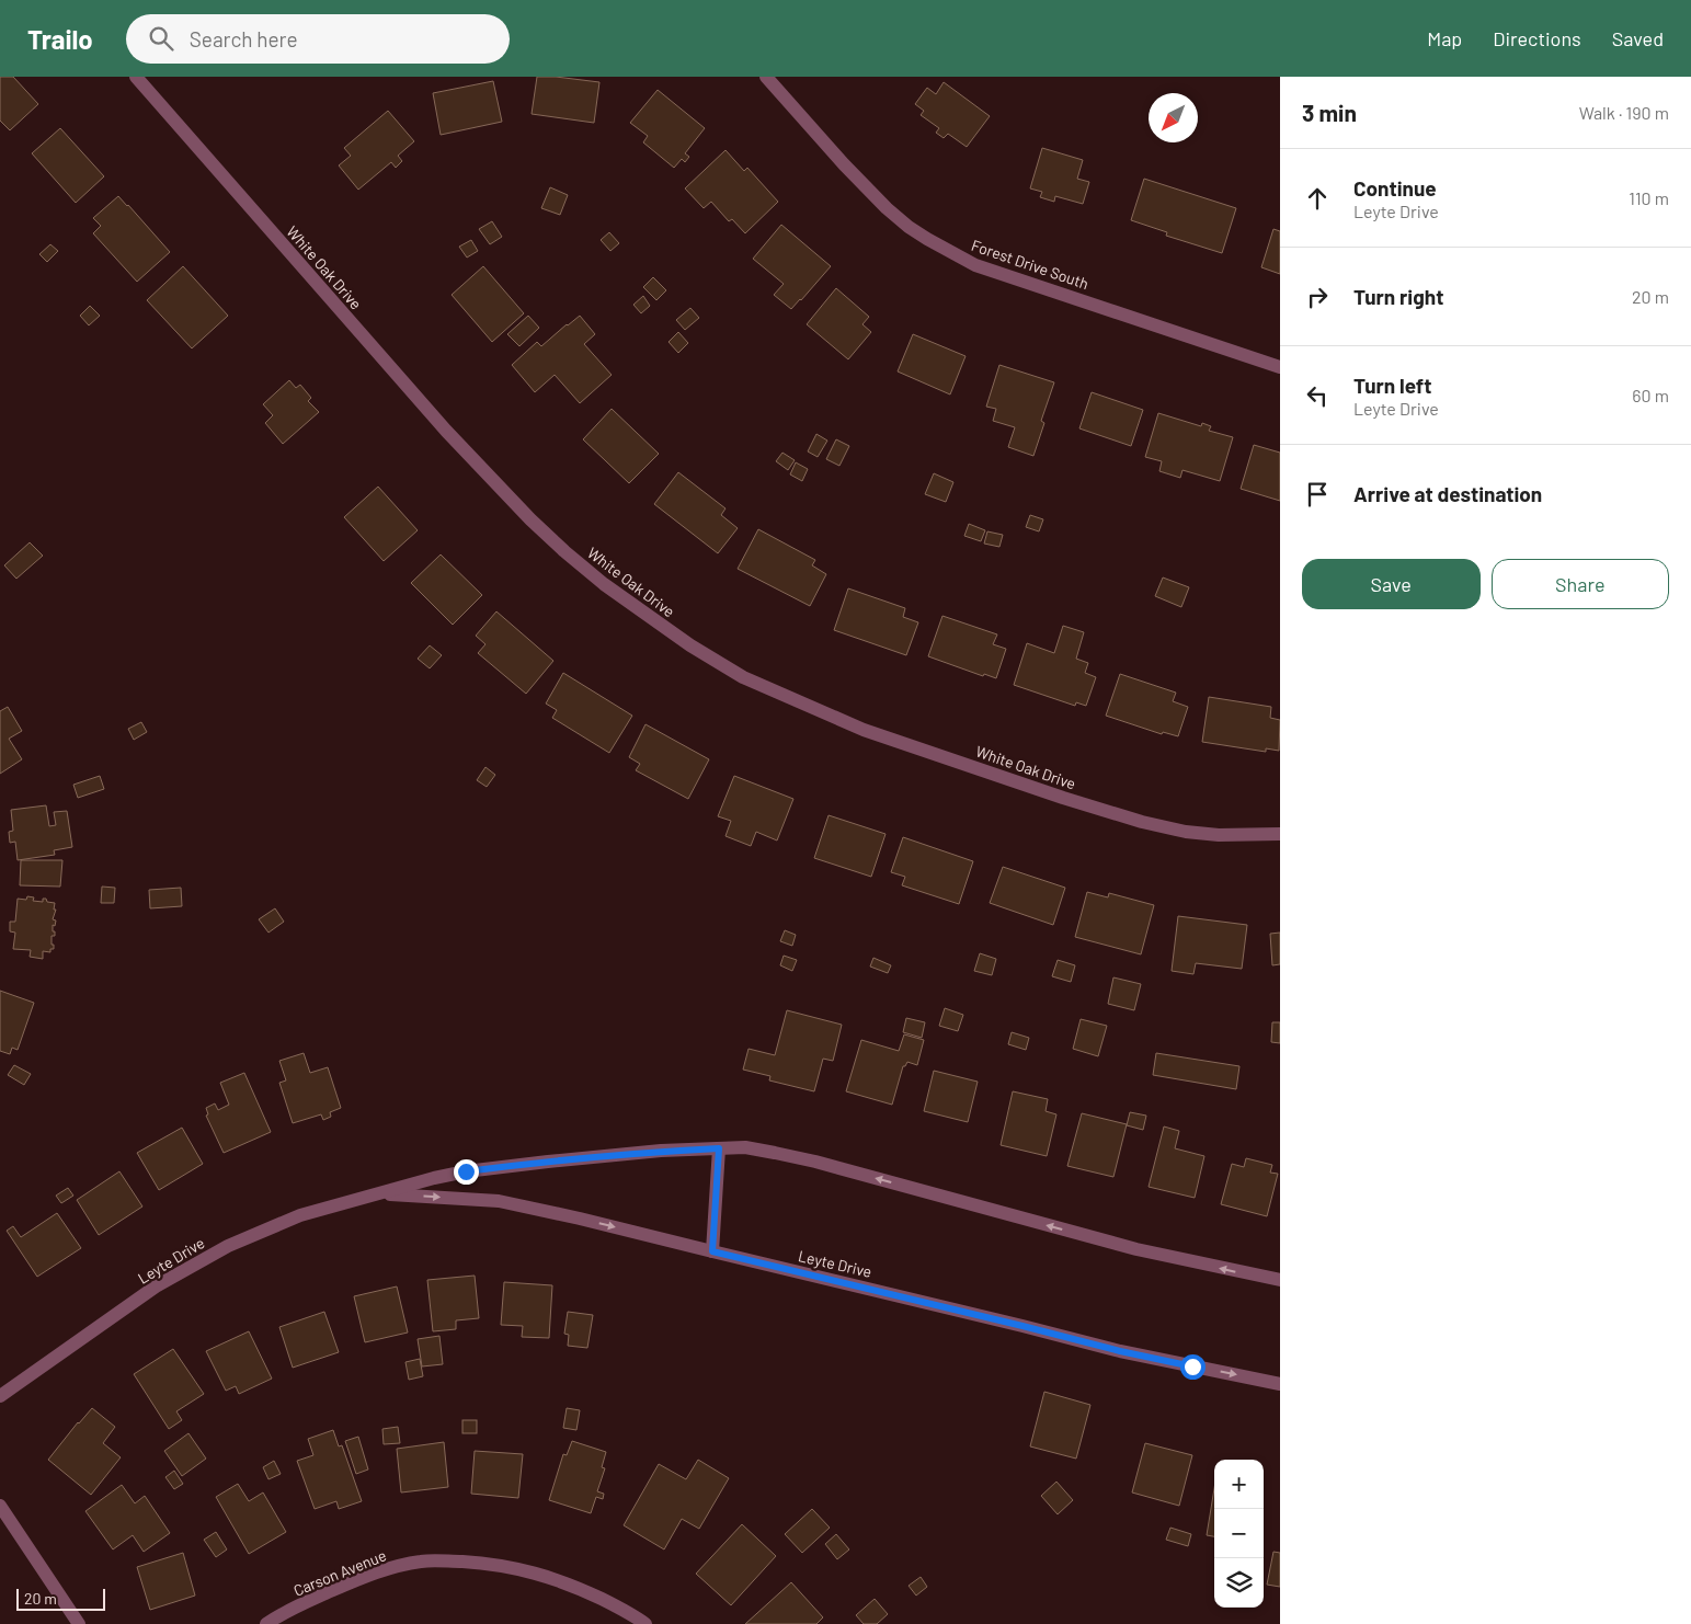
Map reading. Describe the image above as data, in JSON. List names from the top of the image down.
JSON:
{
  "streets": {
    "street": [
      "Forest Drive South",
      "White Oak Drive",
      "Leyte Drive",
      "Carson Avenue"
    ]
  },
  "scale_bar": "20 m",
  "north": "bottom left",
  "page": {
    "header": "Trailo",
    "search": "Search here",
    "nav": ["Map", "Directions", "Saved"],
    "heading": ["3 min", "Walk · 190 m"],
    "list": [
      ["Continue", "Leyte Drive", "110 m"],
      ["Turn right", "20 m"],
      ["Turn left", "Leyte Drive", "60 m"],
      "Arrive at destination"
    ],
    "buttons": ["Save", "Share"],
    "map_buttons": ["+", "−"],
    "scale": "20 m"
  }
}
